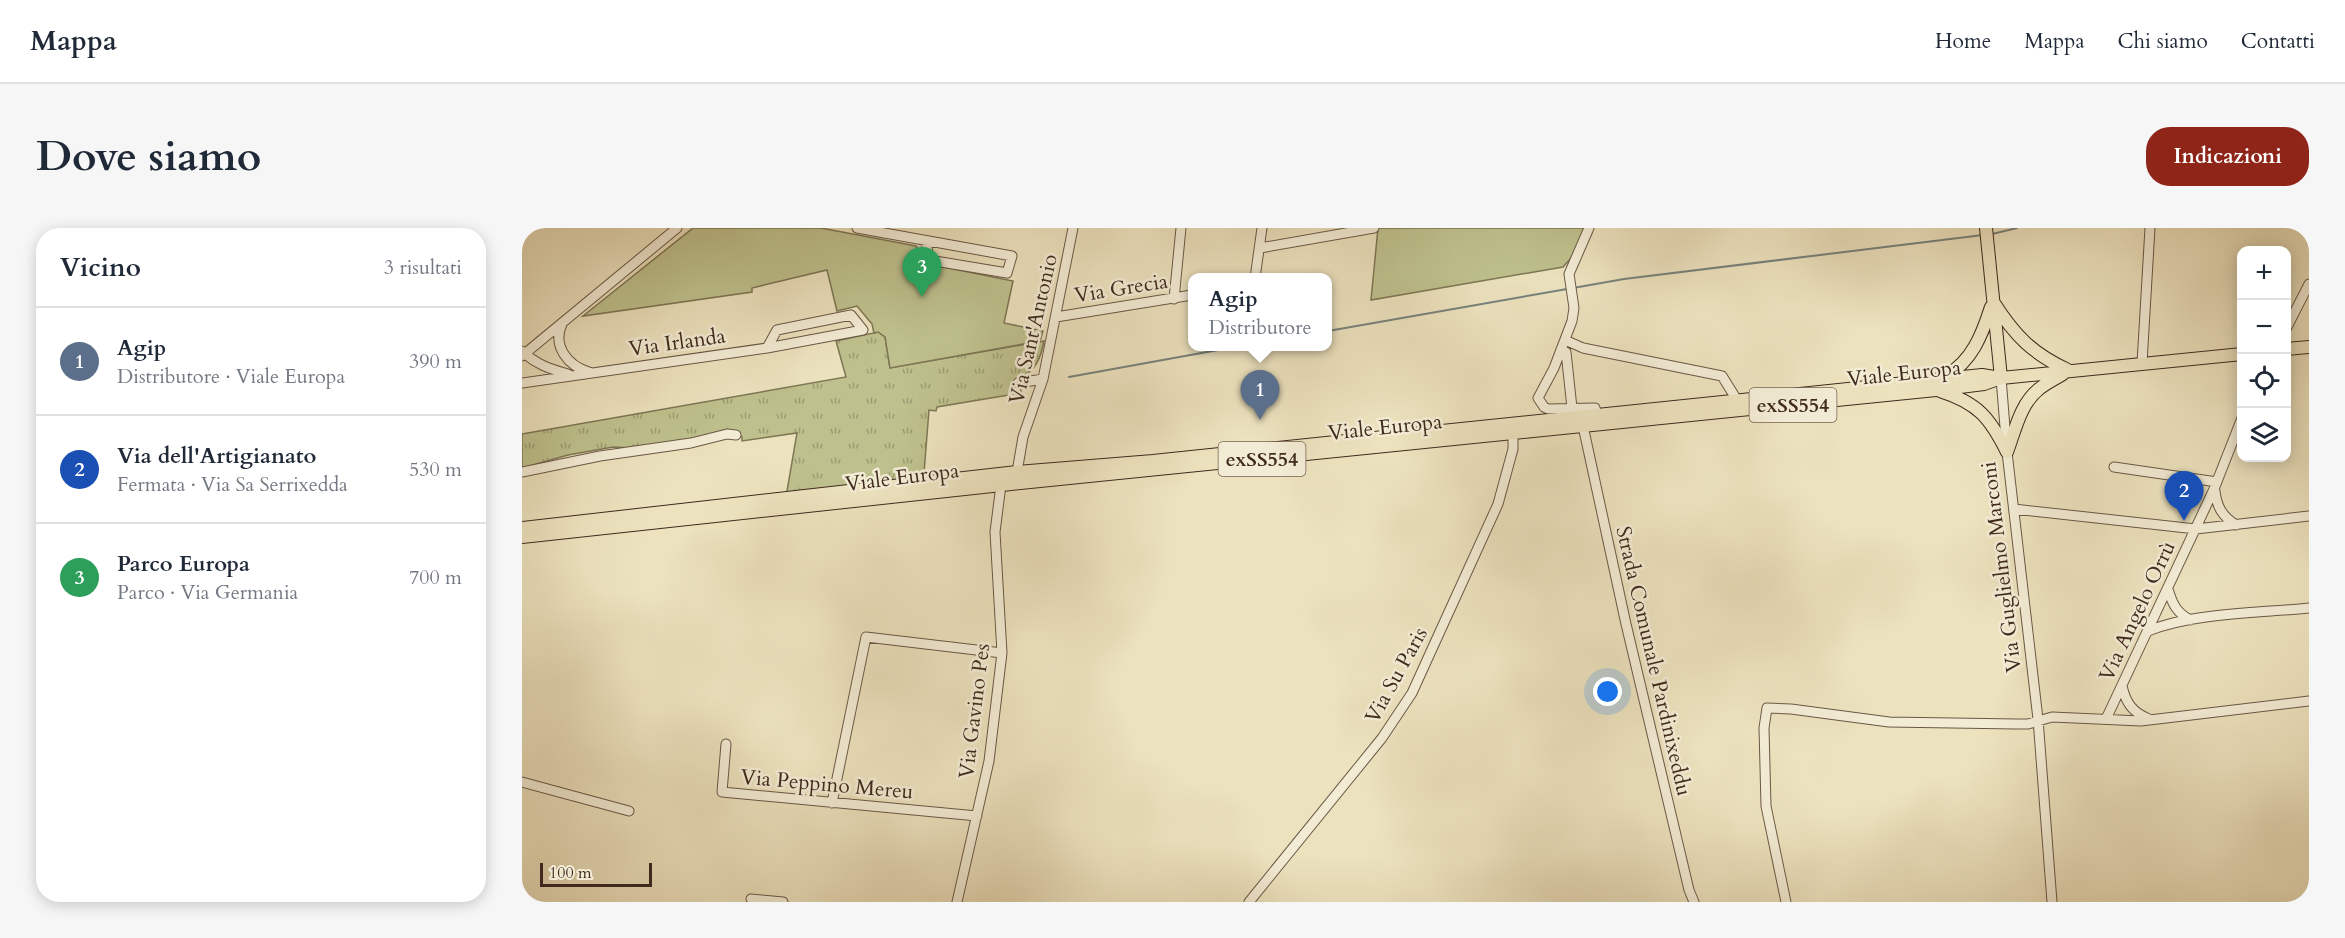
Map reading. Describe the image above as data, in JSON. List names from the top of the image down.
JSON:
{
  "streets": {
    "main road": ["Viale Europa", "exSS554", "Via Guglielmo Marconi"],
    "street": [
      "Via Grecia",
      "Via Sant'Antonio",
      "Via Irlanda",
      "Via Angelo Orrù",
      "Strada Comunale Pardinixeddu",
      "Via Su Paris",
      "Via Gavino Pes",
      "Via Peppino Mereu"
    ]
  },
  "crossings": [
    ["Via Grecia", "Via Sant'Antonio"],
    ["Via Sant'Antonio", "Viale Europa"],
    ["Viale Europa", "Via Guglielmo Marconi"],
    ["Viale Europa", "Strada Comunale Pardinixeddu"],
    ["Viale Europa", "Via Su Paris"],
    ["Viale Europa", "Via Gavino Pes"],
    ["Via Gavino Pes", "Via Peppino Mereu"]
  ],
  "scale_bar": "100 m",
  "page": {
    "header": "Mappa",
    "nav": [
      "Home",
      "Mappa",
      "Chi siamo",
      "Contatti"
    ],
    "buttons": "Indicazioni",
    "title": "Dove siamo",
    "heading": ["Vicino", "3 risultati"],
    "map_buttons": ["+", "−"],
    "pins": ["3", "1", "2"],
    "popup": ["Agip", "Distributore"],
    "list": [
      {
        "mark": "1",
        "name": "Agip",
        "note": "Distributore · Viale Europa",
        "value": "390 m"
      },
      {
        "mark": "2",
        "name": "Via dell'Artigianato",
        "note": "Fermata · Via Sa Serrixedda",
        "value": "530 m"
      },
      {
        "mark": "3",
        "name": "Parco Europa",
        "note": "Parco · Via Germania",
        "value": "700 m"
      }
    ],
    "scale": "100 m"
  }
}
